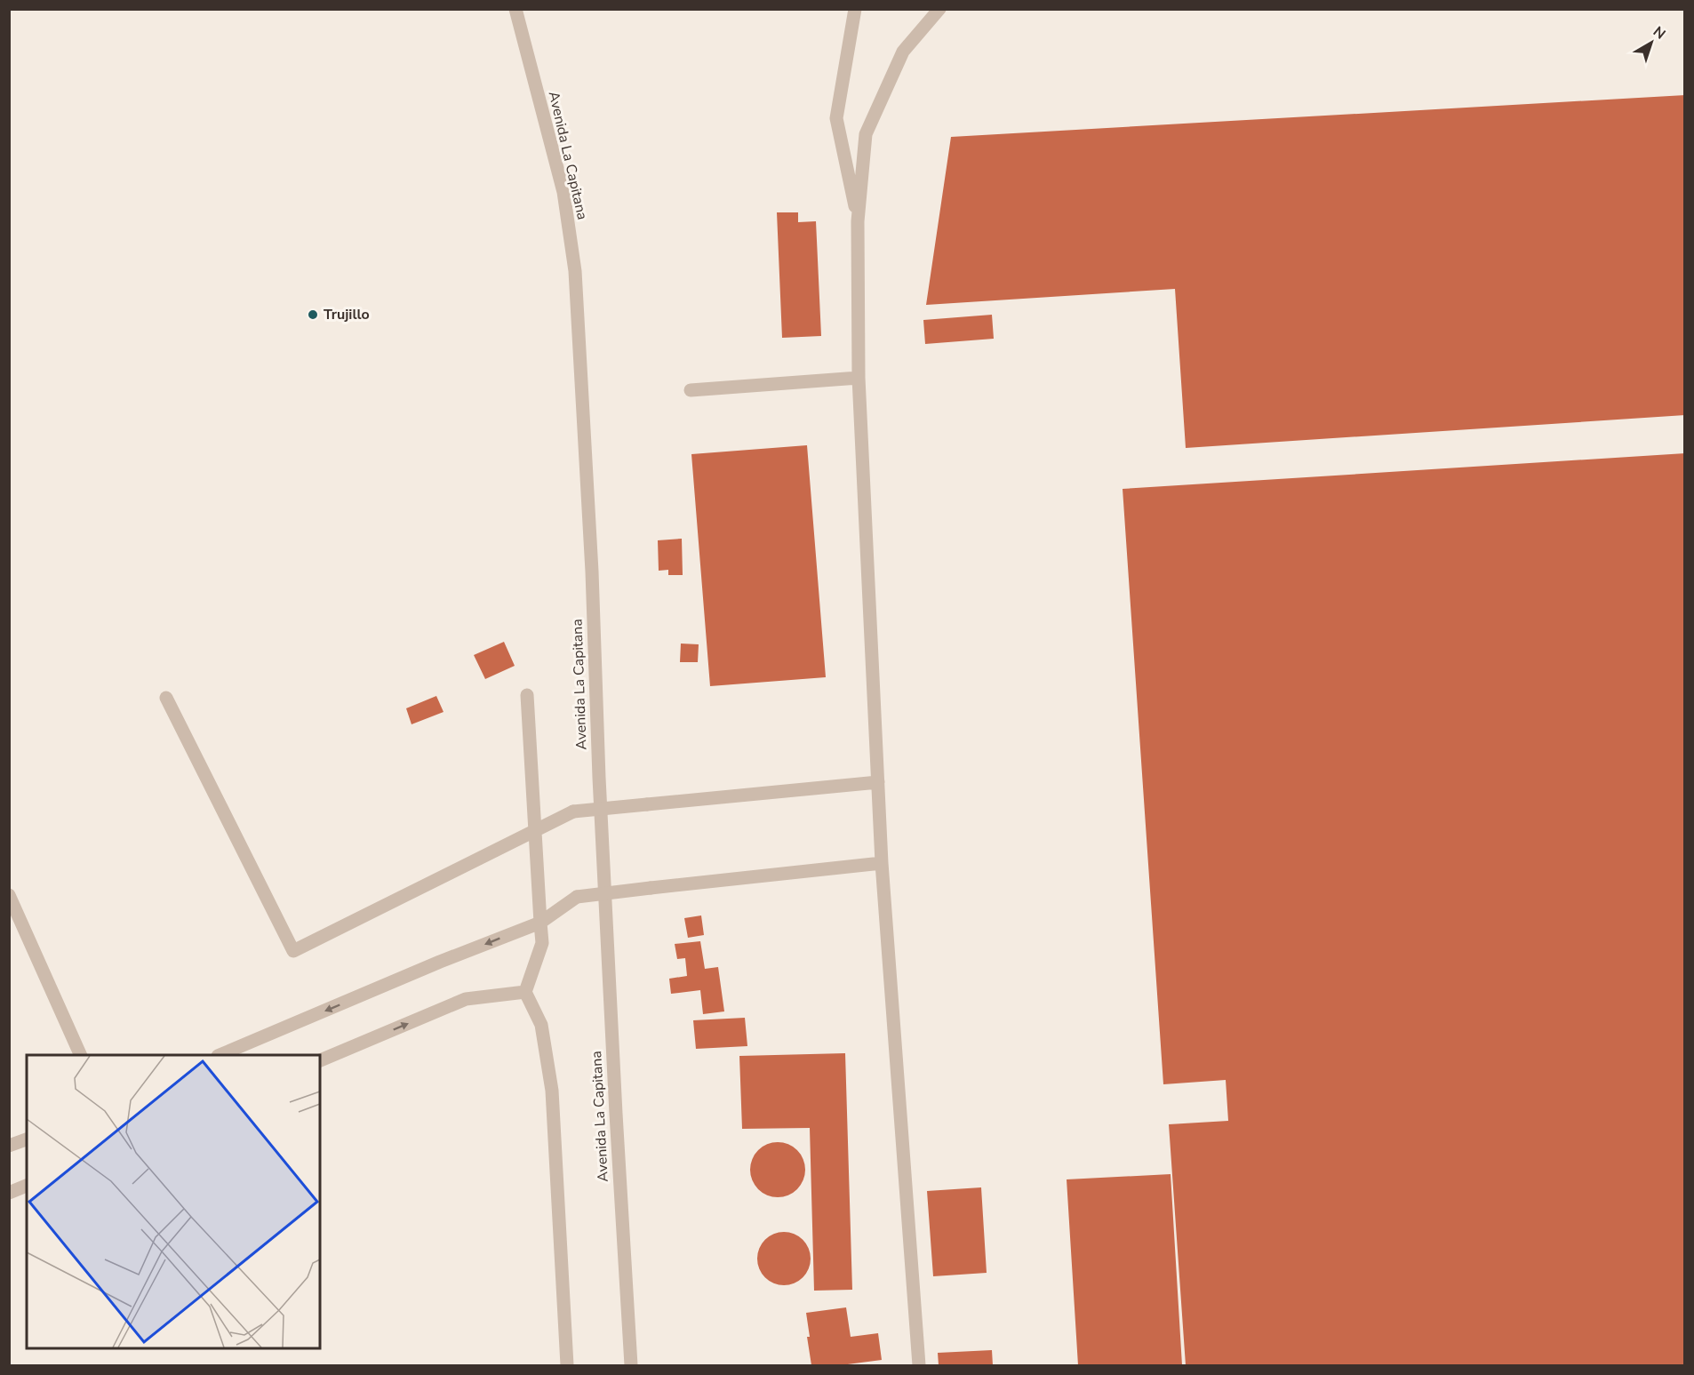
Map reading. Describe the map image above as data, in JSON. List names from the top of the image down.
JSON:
{
  "streets": {
    "street": ["Avenida La Capitana"]
  },
  "places": ["Trujillo"],
  "north": "top right"
}
